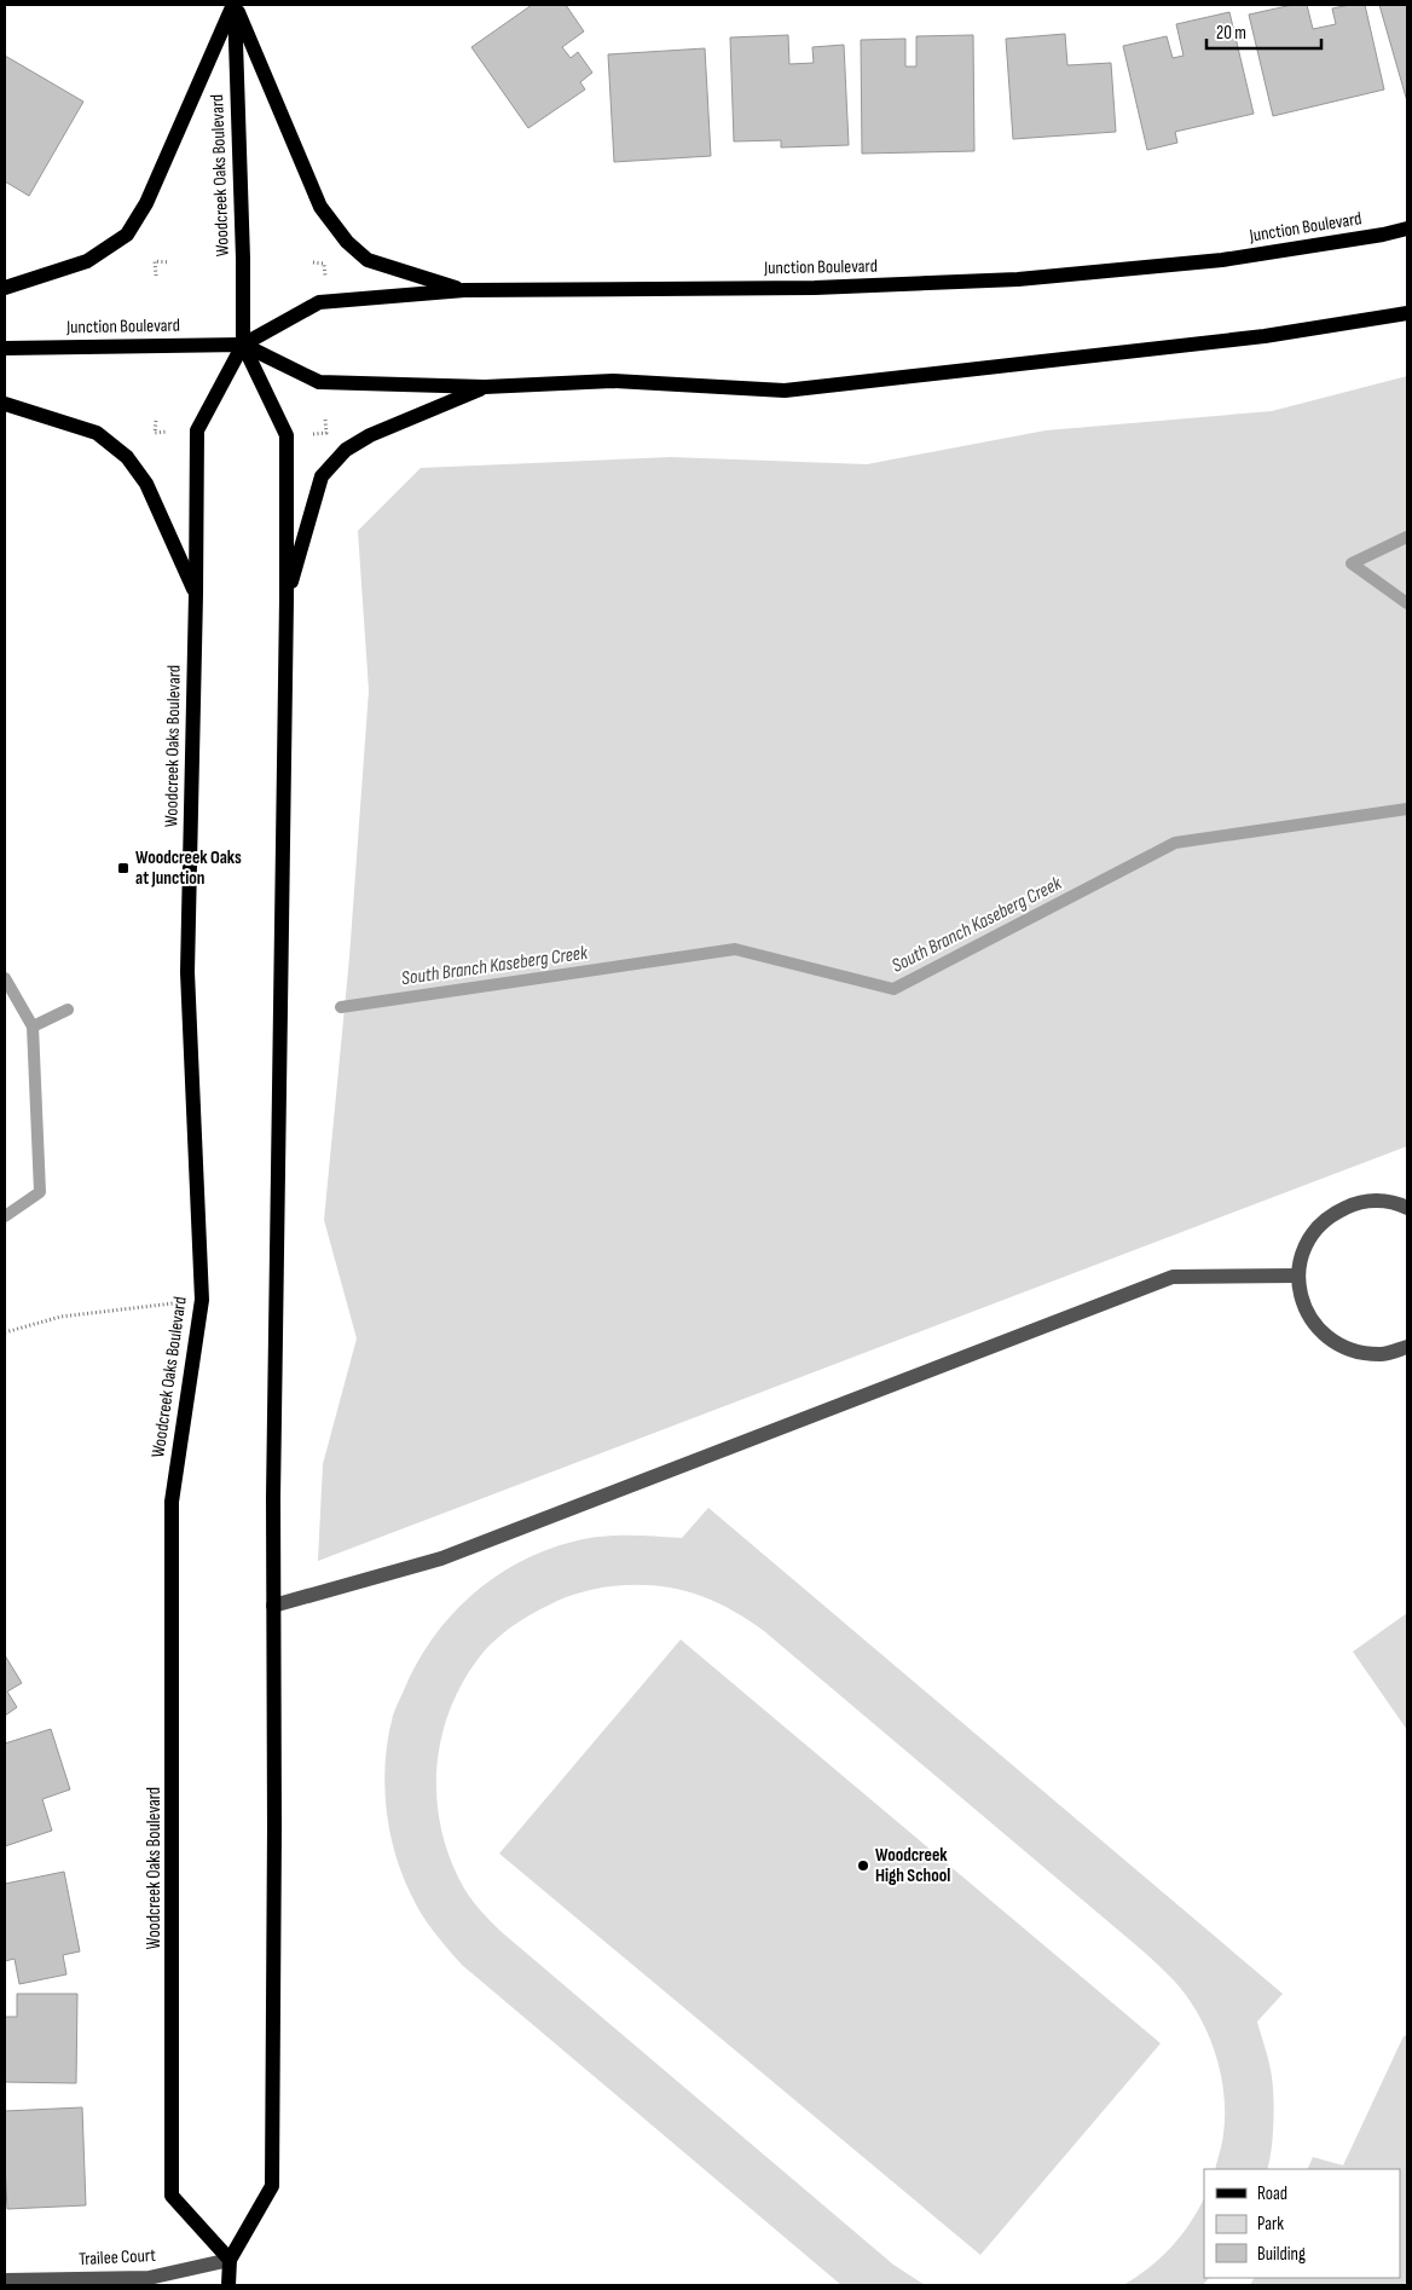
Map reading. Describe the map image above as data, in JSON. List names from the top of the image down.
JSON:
{
  "streets": {
    "main road": ["Woodcreek Oaks Boulevard", "Junction Boulevard"],
    "street": ["Trailee Court"]
  },
  "crossings": [
    ["Woodcreek Oaks Boulevard", "Junction Boulevard"],
    ["Woodcreek Oaks Boulevard", "Trailee Court"]
  ],
  "water": ["South Branch Kaseberg Creek"],
  "places": {
    "transit": ["Woodcreek Oaks at Junction"],
    "other": ["Woodcreek High School"]
  },
  "legend": ["Road", "Park", "Building"],
  "scale_bar": "20 m"
}
